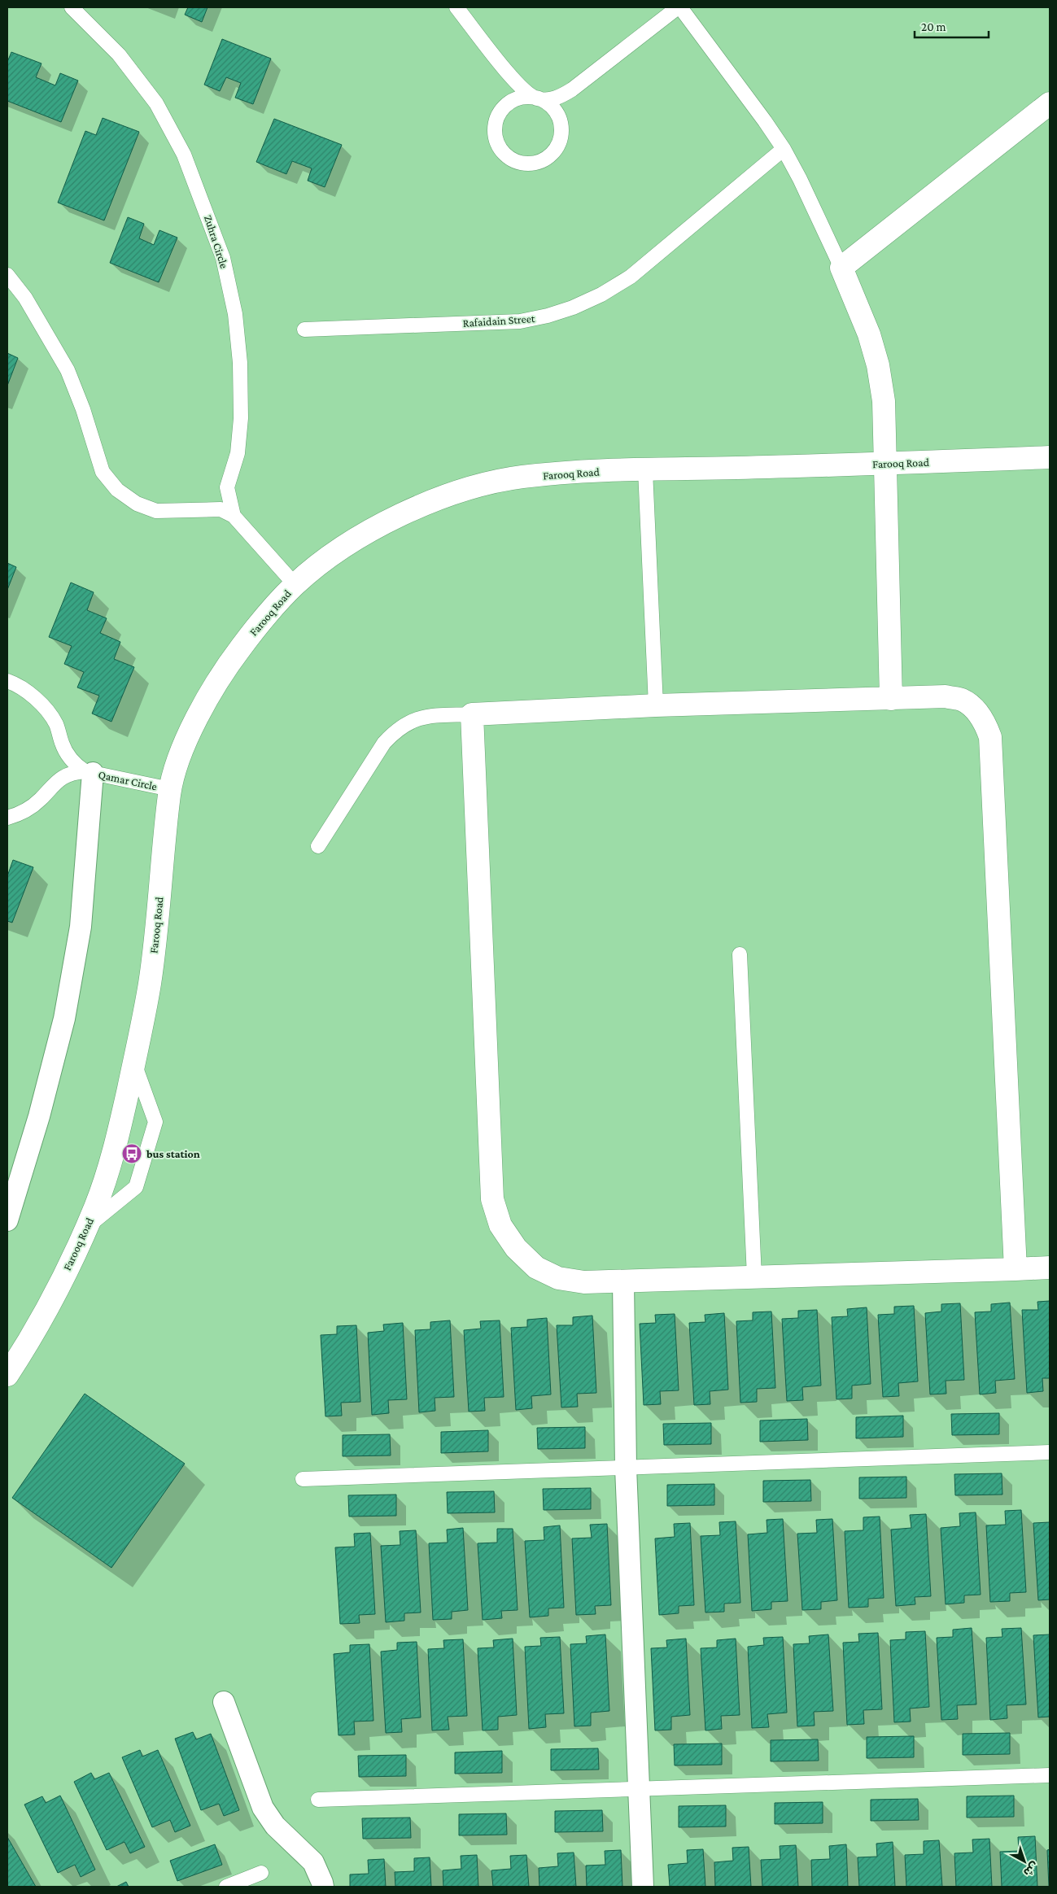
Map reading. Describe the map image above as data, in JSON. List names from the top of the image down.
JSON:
{
  "streets": {
    "street": ["Farooq Road"],
    "lane": ["Zuhra Circle", "Rafaidain Street", "Qamar Circle"]
  },
  "crossings": [
    ["Zuhra Circle", "Farooq Road"],
    ["Farooq Road", "Qamar Circle"]
  ],
  "places": {
    "bus stop": ["bus station"]
  },
  "scale_bar": "20 m",
  "north": "bottom right"
}
